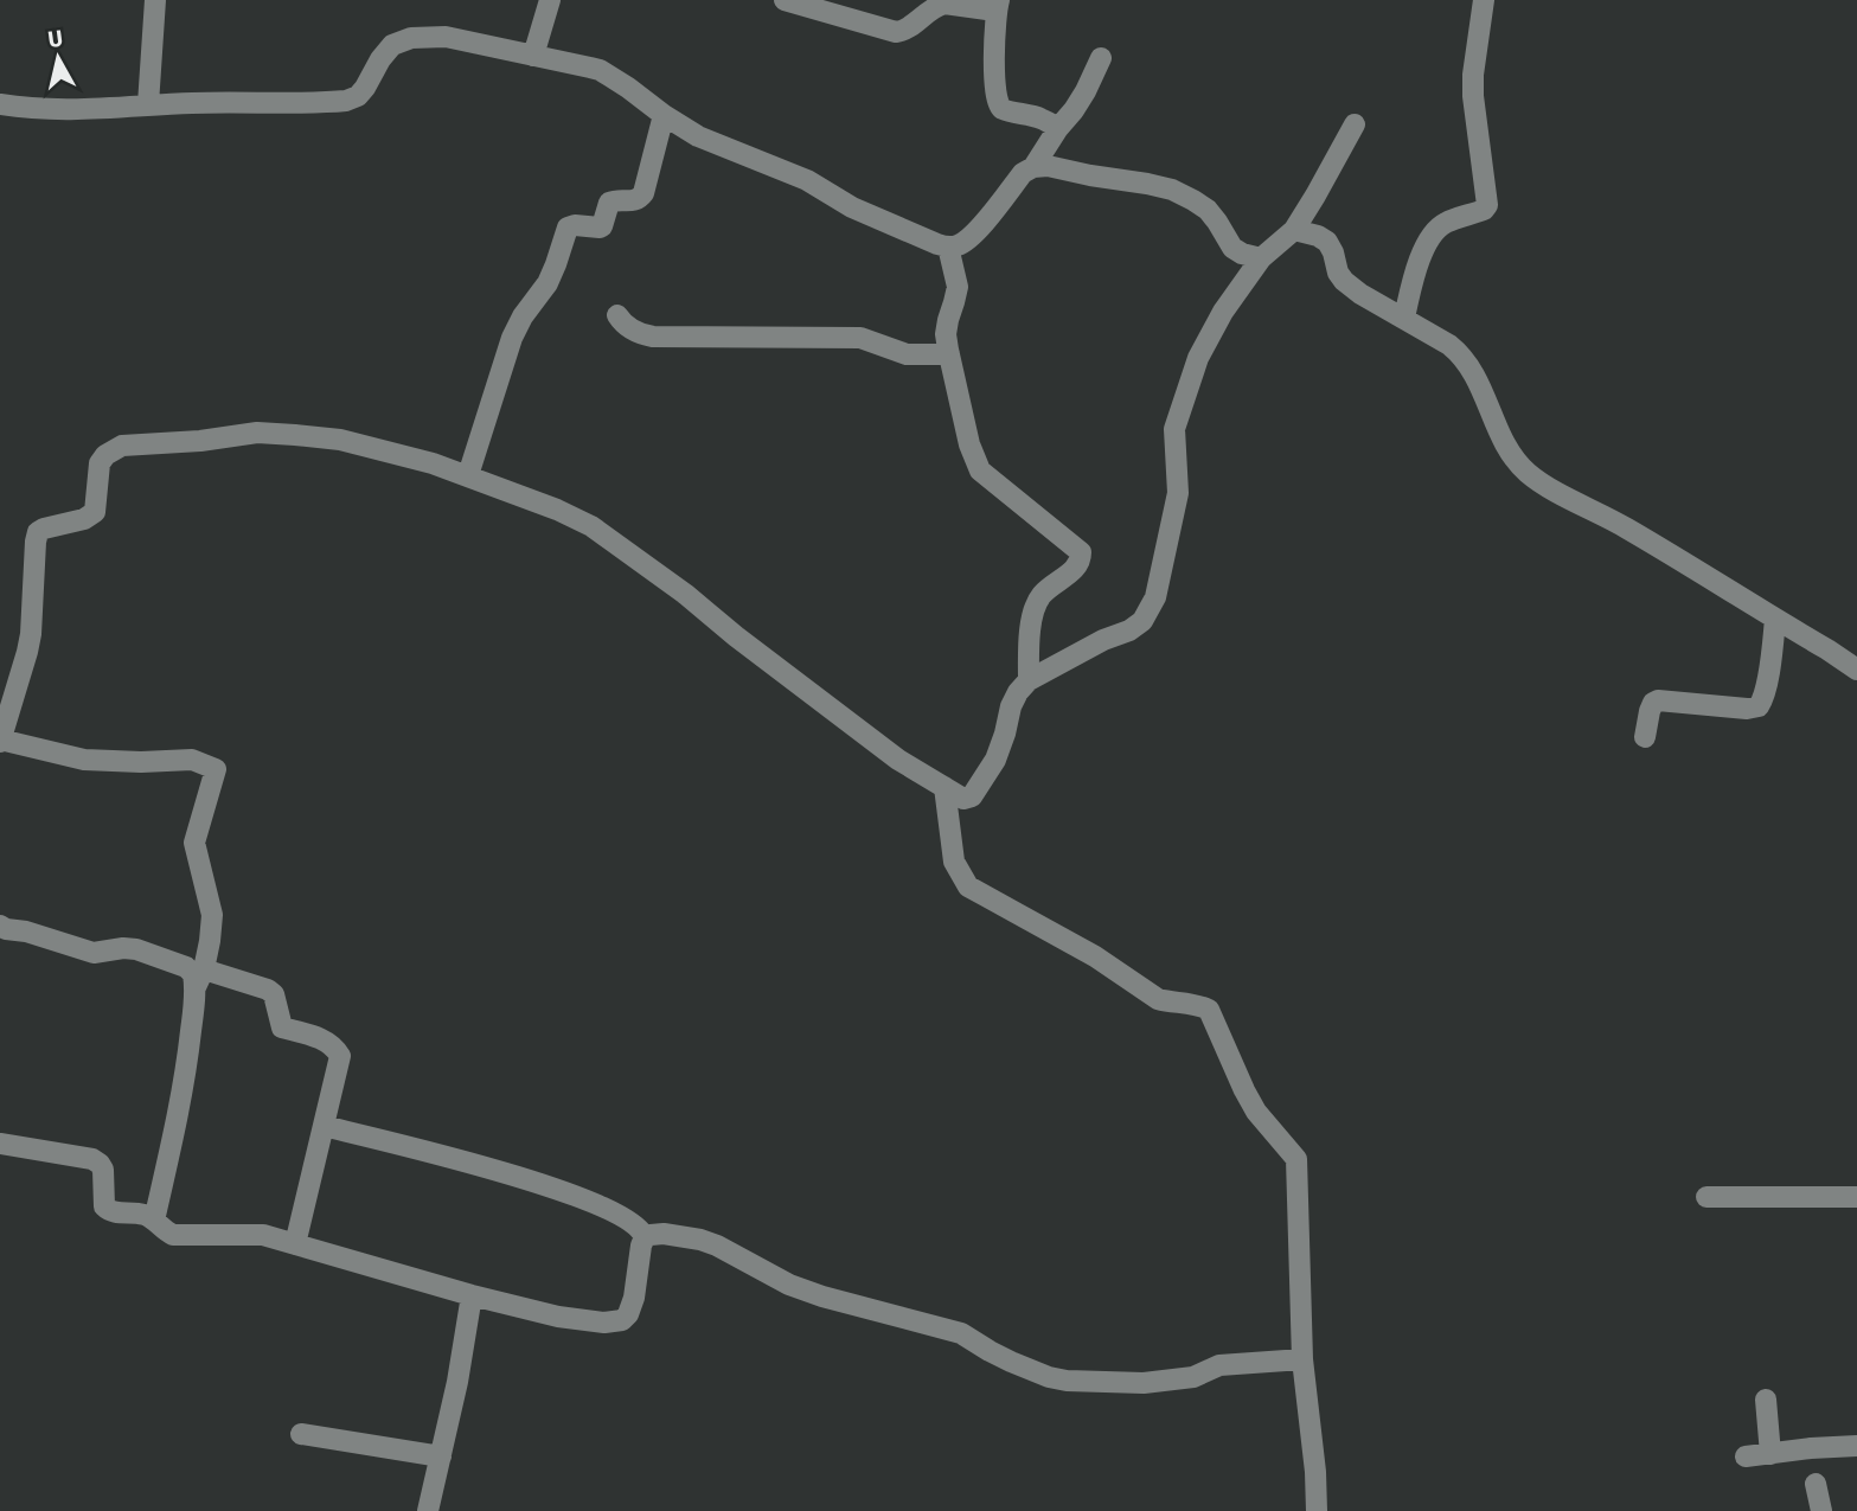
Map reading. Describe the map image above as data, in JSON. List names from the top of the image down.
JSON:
{
  "north": "top"
}
